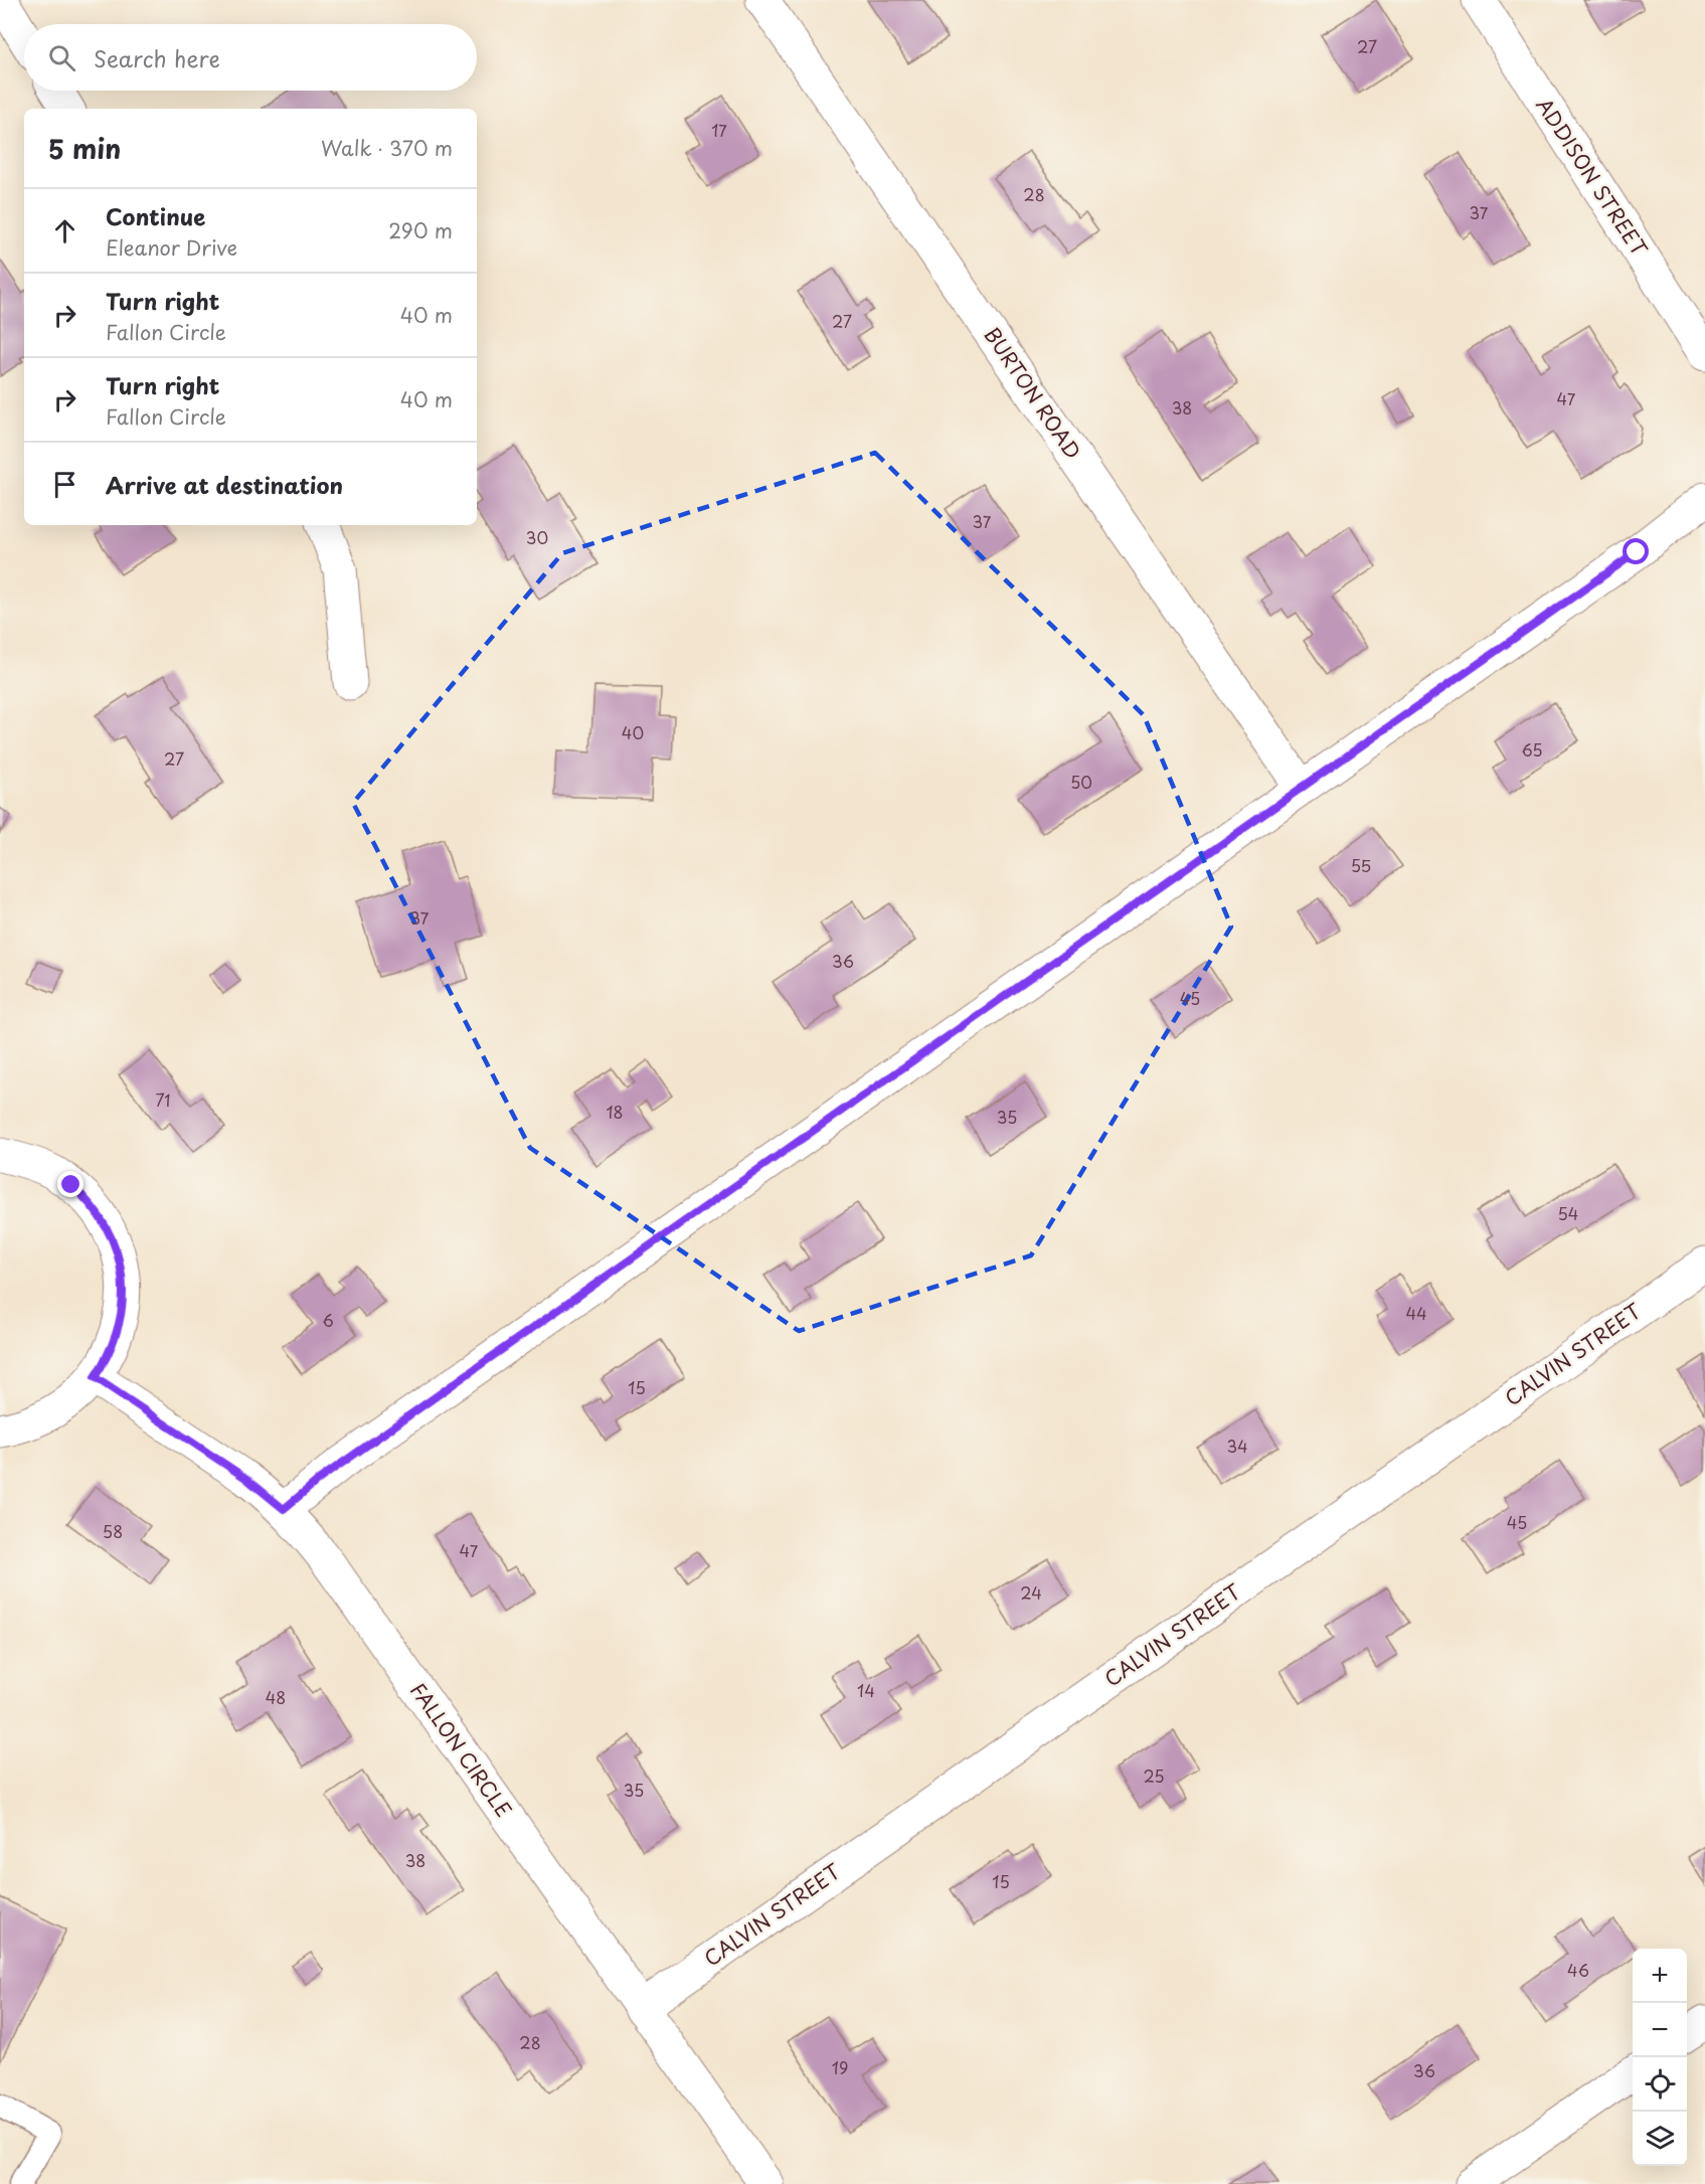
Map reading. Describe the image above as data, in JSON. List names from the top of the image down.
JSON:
{
  "streets": {
    "street": [
      "ADDISON STREET",
      "BURTON ROAD",
      "CALVIN STREET",
      "FALLON CIRCLE"
    ]
  },
  "crossings": [
    ["CALVIN STREET", "FALLON CIRCLE"]
  ],
  "house_numbers": [
    "27",
    "17",
    "28",
    "37",
    "27",
    "47",
    "38",
    "37",
    "30",
    "40",
    "65",
    "27",
    "50",
    "55",
    "37",
    "36",
    "45",
    "71",
    "18",
    "35",
    "54",
    "44",
    "6",
    "15",
    "34",
    "45",
    "58",
    "47",
    "24",
    "14",
    "48",
    "25",
    "35",
    "38",
    "15",
    "46",
    "28",
    "19",
    "36"
  ],
  "page": {
    "search": "Search here",
    "heading": ["5 min", "Walk · 370 m"],
    "list": [
      ["Continue", "Eleanor Drive", "290 m"],
      ["Turn right", "Fallon Circle", "40 m"],
      ["Turn right", "Fallon Circle", "40 m"],
      "Arrive at destination"
    ],
    "map_buttons": ["+", "−"]
  }
}
